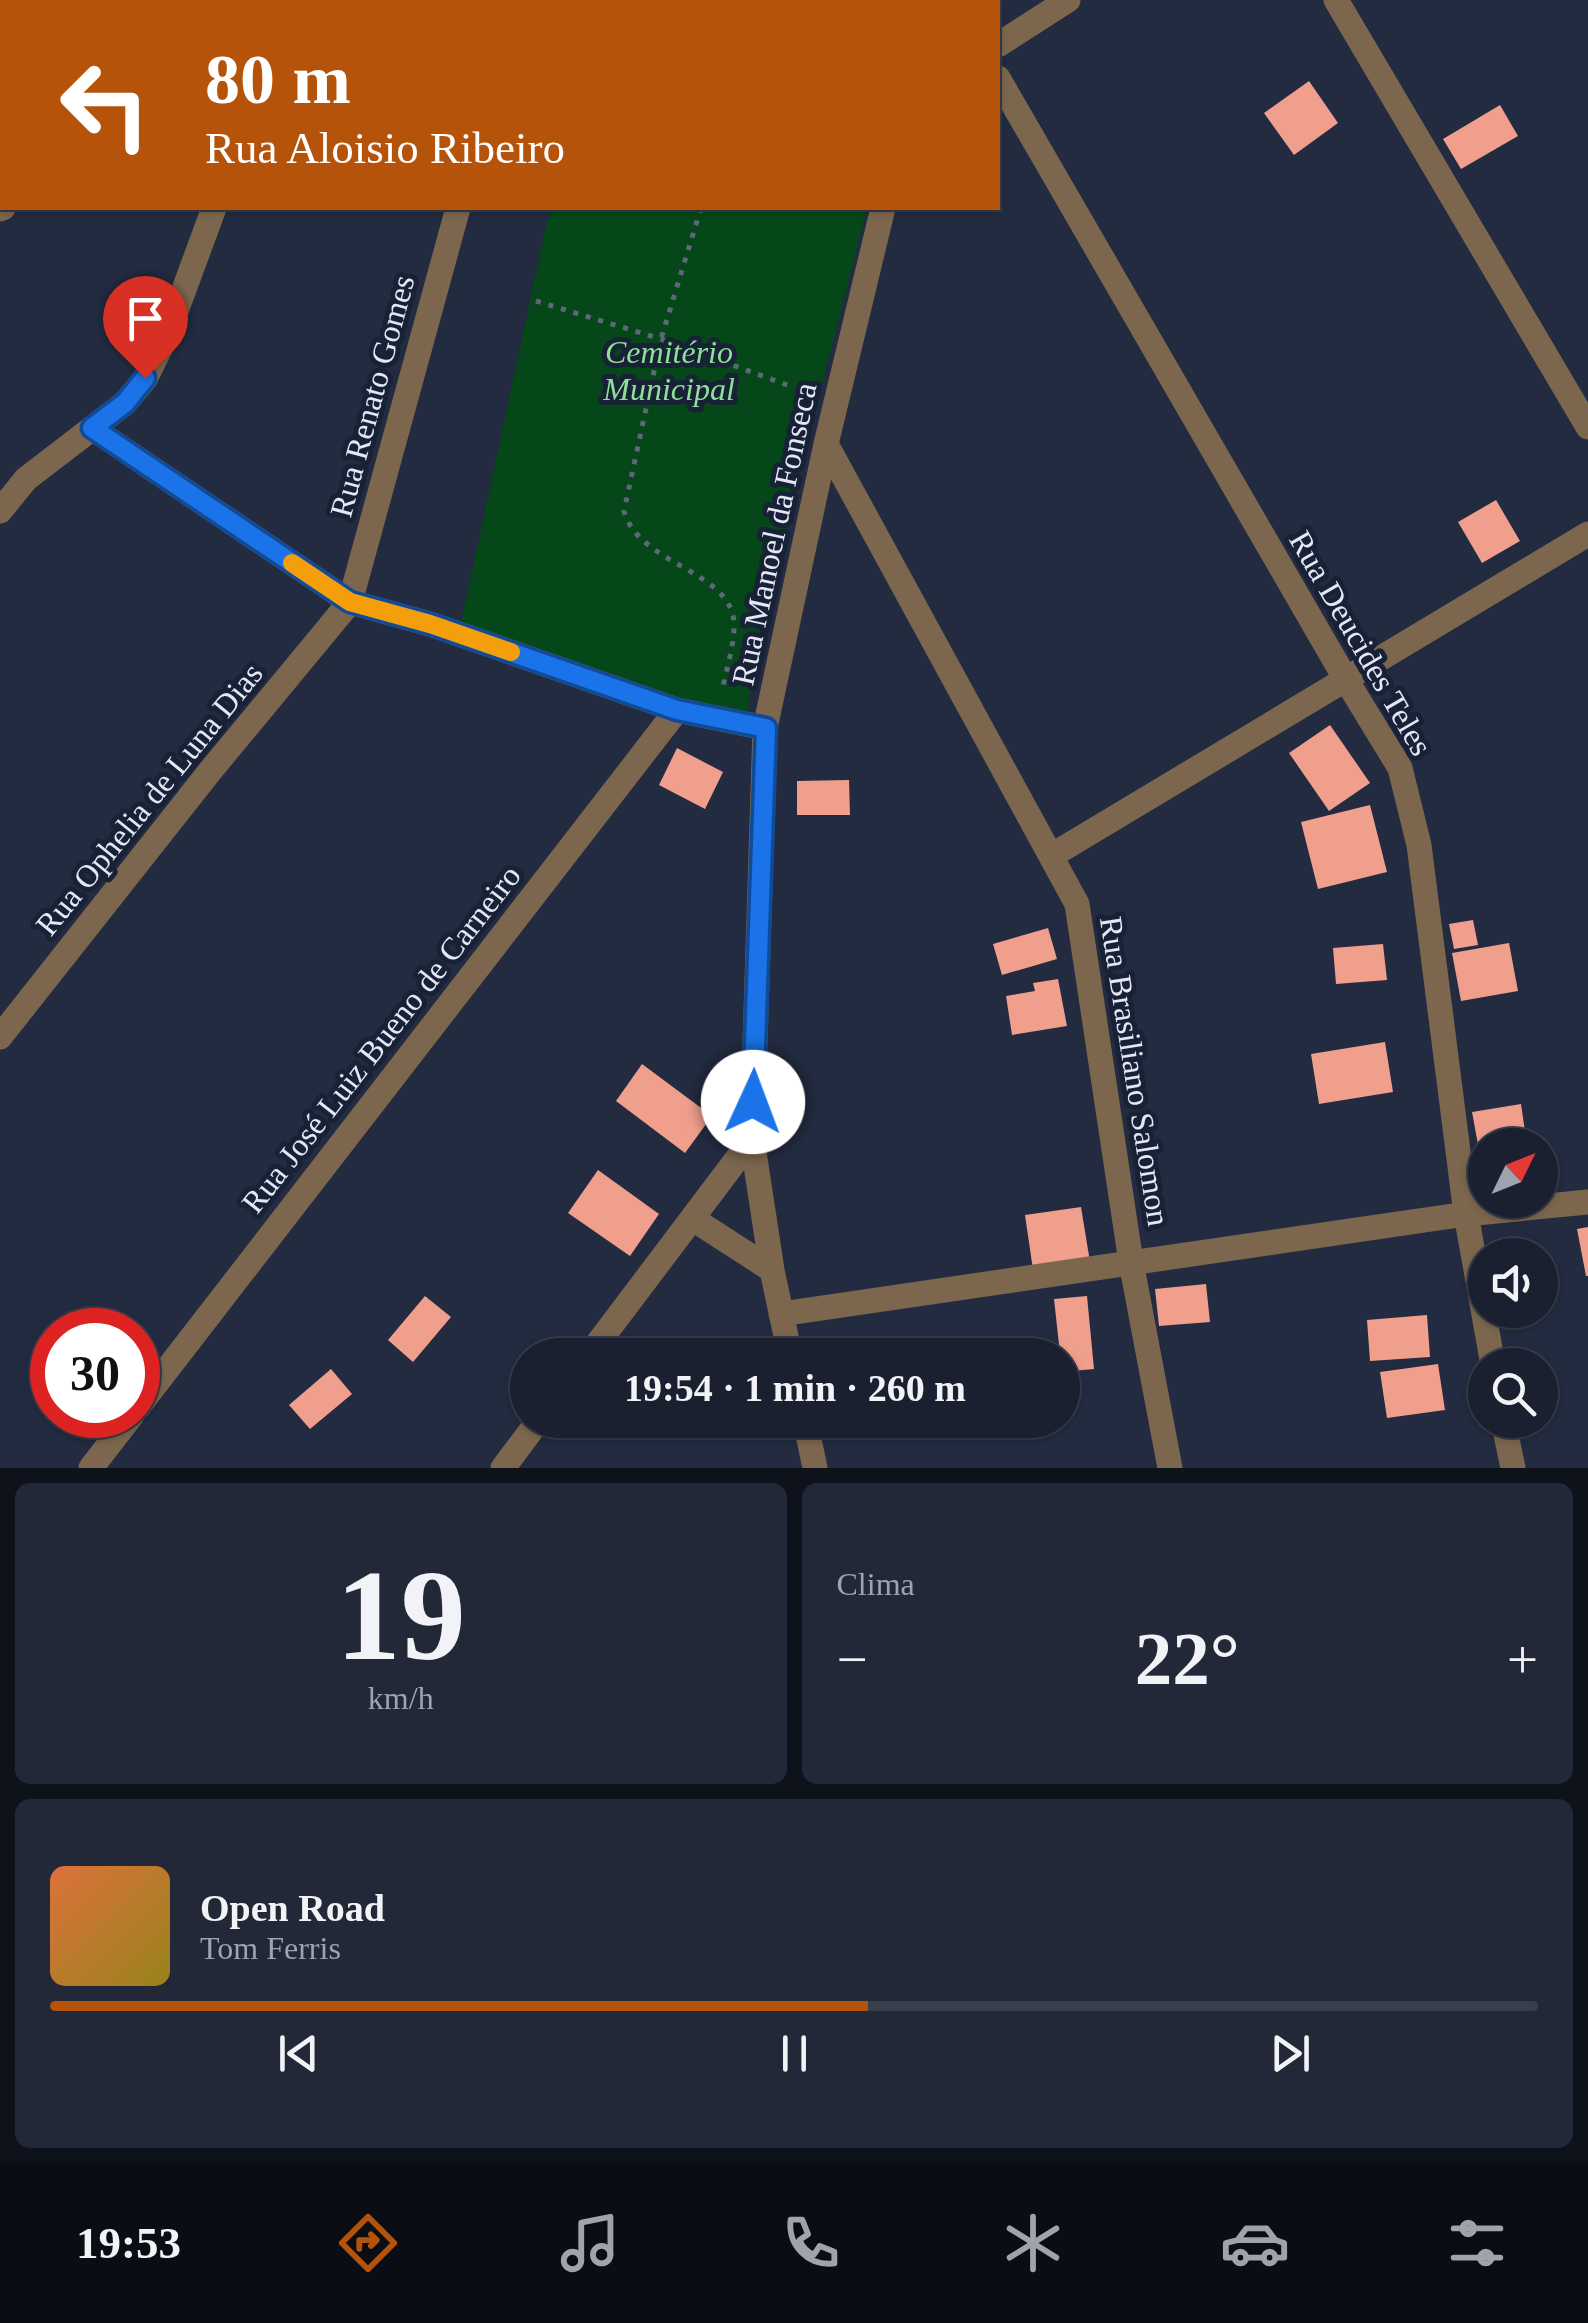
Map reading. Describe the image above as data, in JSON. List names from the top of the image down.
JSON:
{
  "streets": {
    "street": [
      "Rua Renato Gomes",
      "Rua Manoel da Fonseca",
      "Rua Deucides Teles",
      "Rua Ophelia de Luna Dias",
      "Rua José Luiz Bueno de Carneiro",
      "Rua Brasiliano Salomon"
    ]
  },
  "crossings": [
    ["Rua Renato Gomes", "Rua Ophelia de Luna Dias"],
    ["Rua Manoel da Fonseca", "Rua Brasiliano Salomon"]
  ],
  "parks": ["Cemitério Municipal"],
  "north": "top right",
  "page": {
    "turn": ["80 m", "Rua Aloisio Ribeiro"],
    "limit": "30",
    "trip": "19:54 · 1 min · 260 m",
    "tile": [
      ["19", "km/h"],
      "Clima"
    ],
    "heat": ["−", "22°", "+"],
    "song": ["Open Road", "Tom Ferris"],
    "tabs": "19:53"
  }
}
